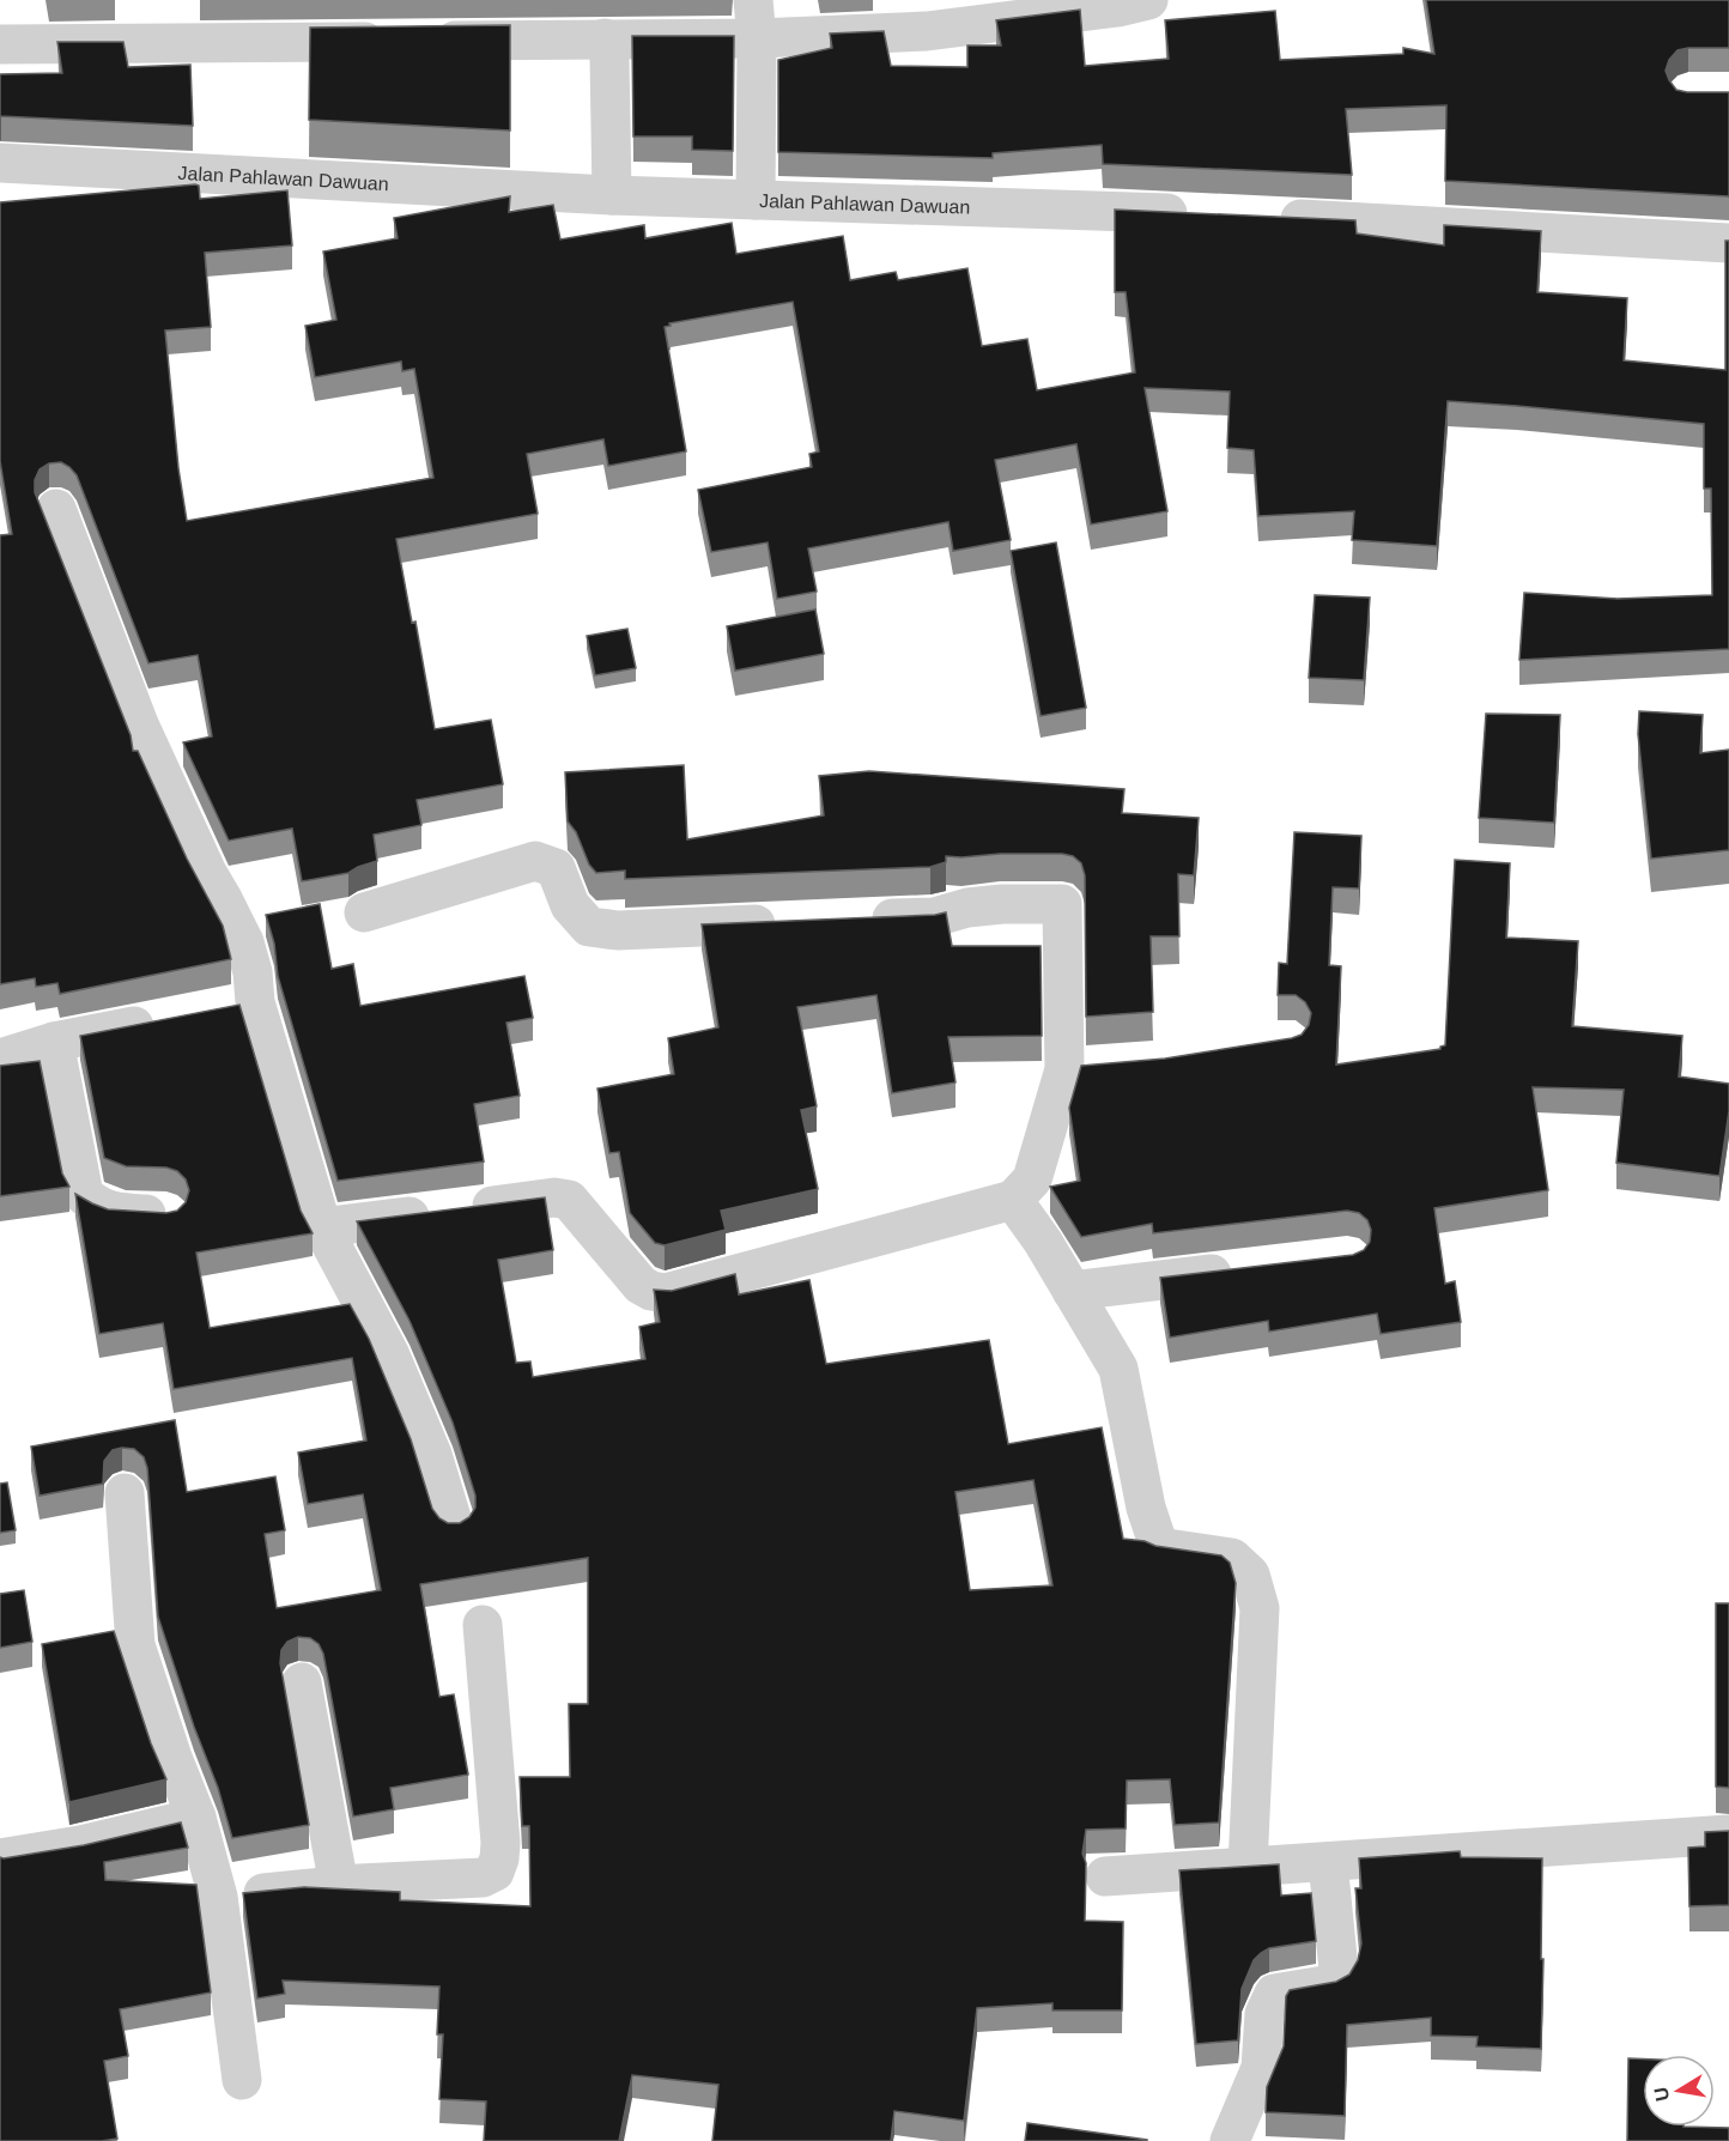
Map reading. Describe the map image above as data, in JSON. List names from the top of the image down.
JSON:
{
  "streets": {
    "street": ["Jalan Pahlawan Dawuan"]
  },
  "north": "left"
}
